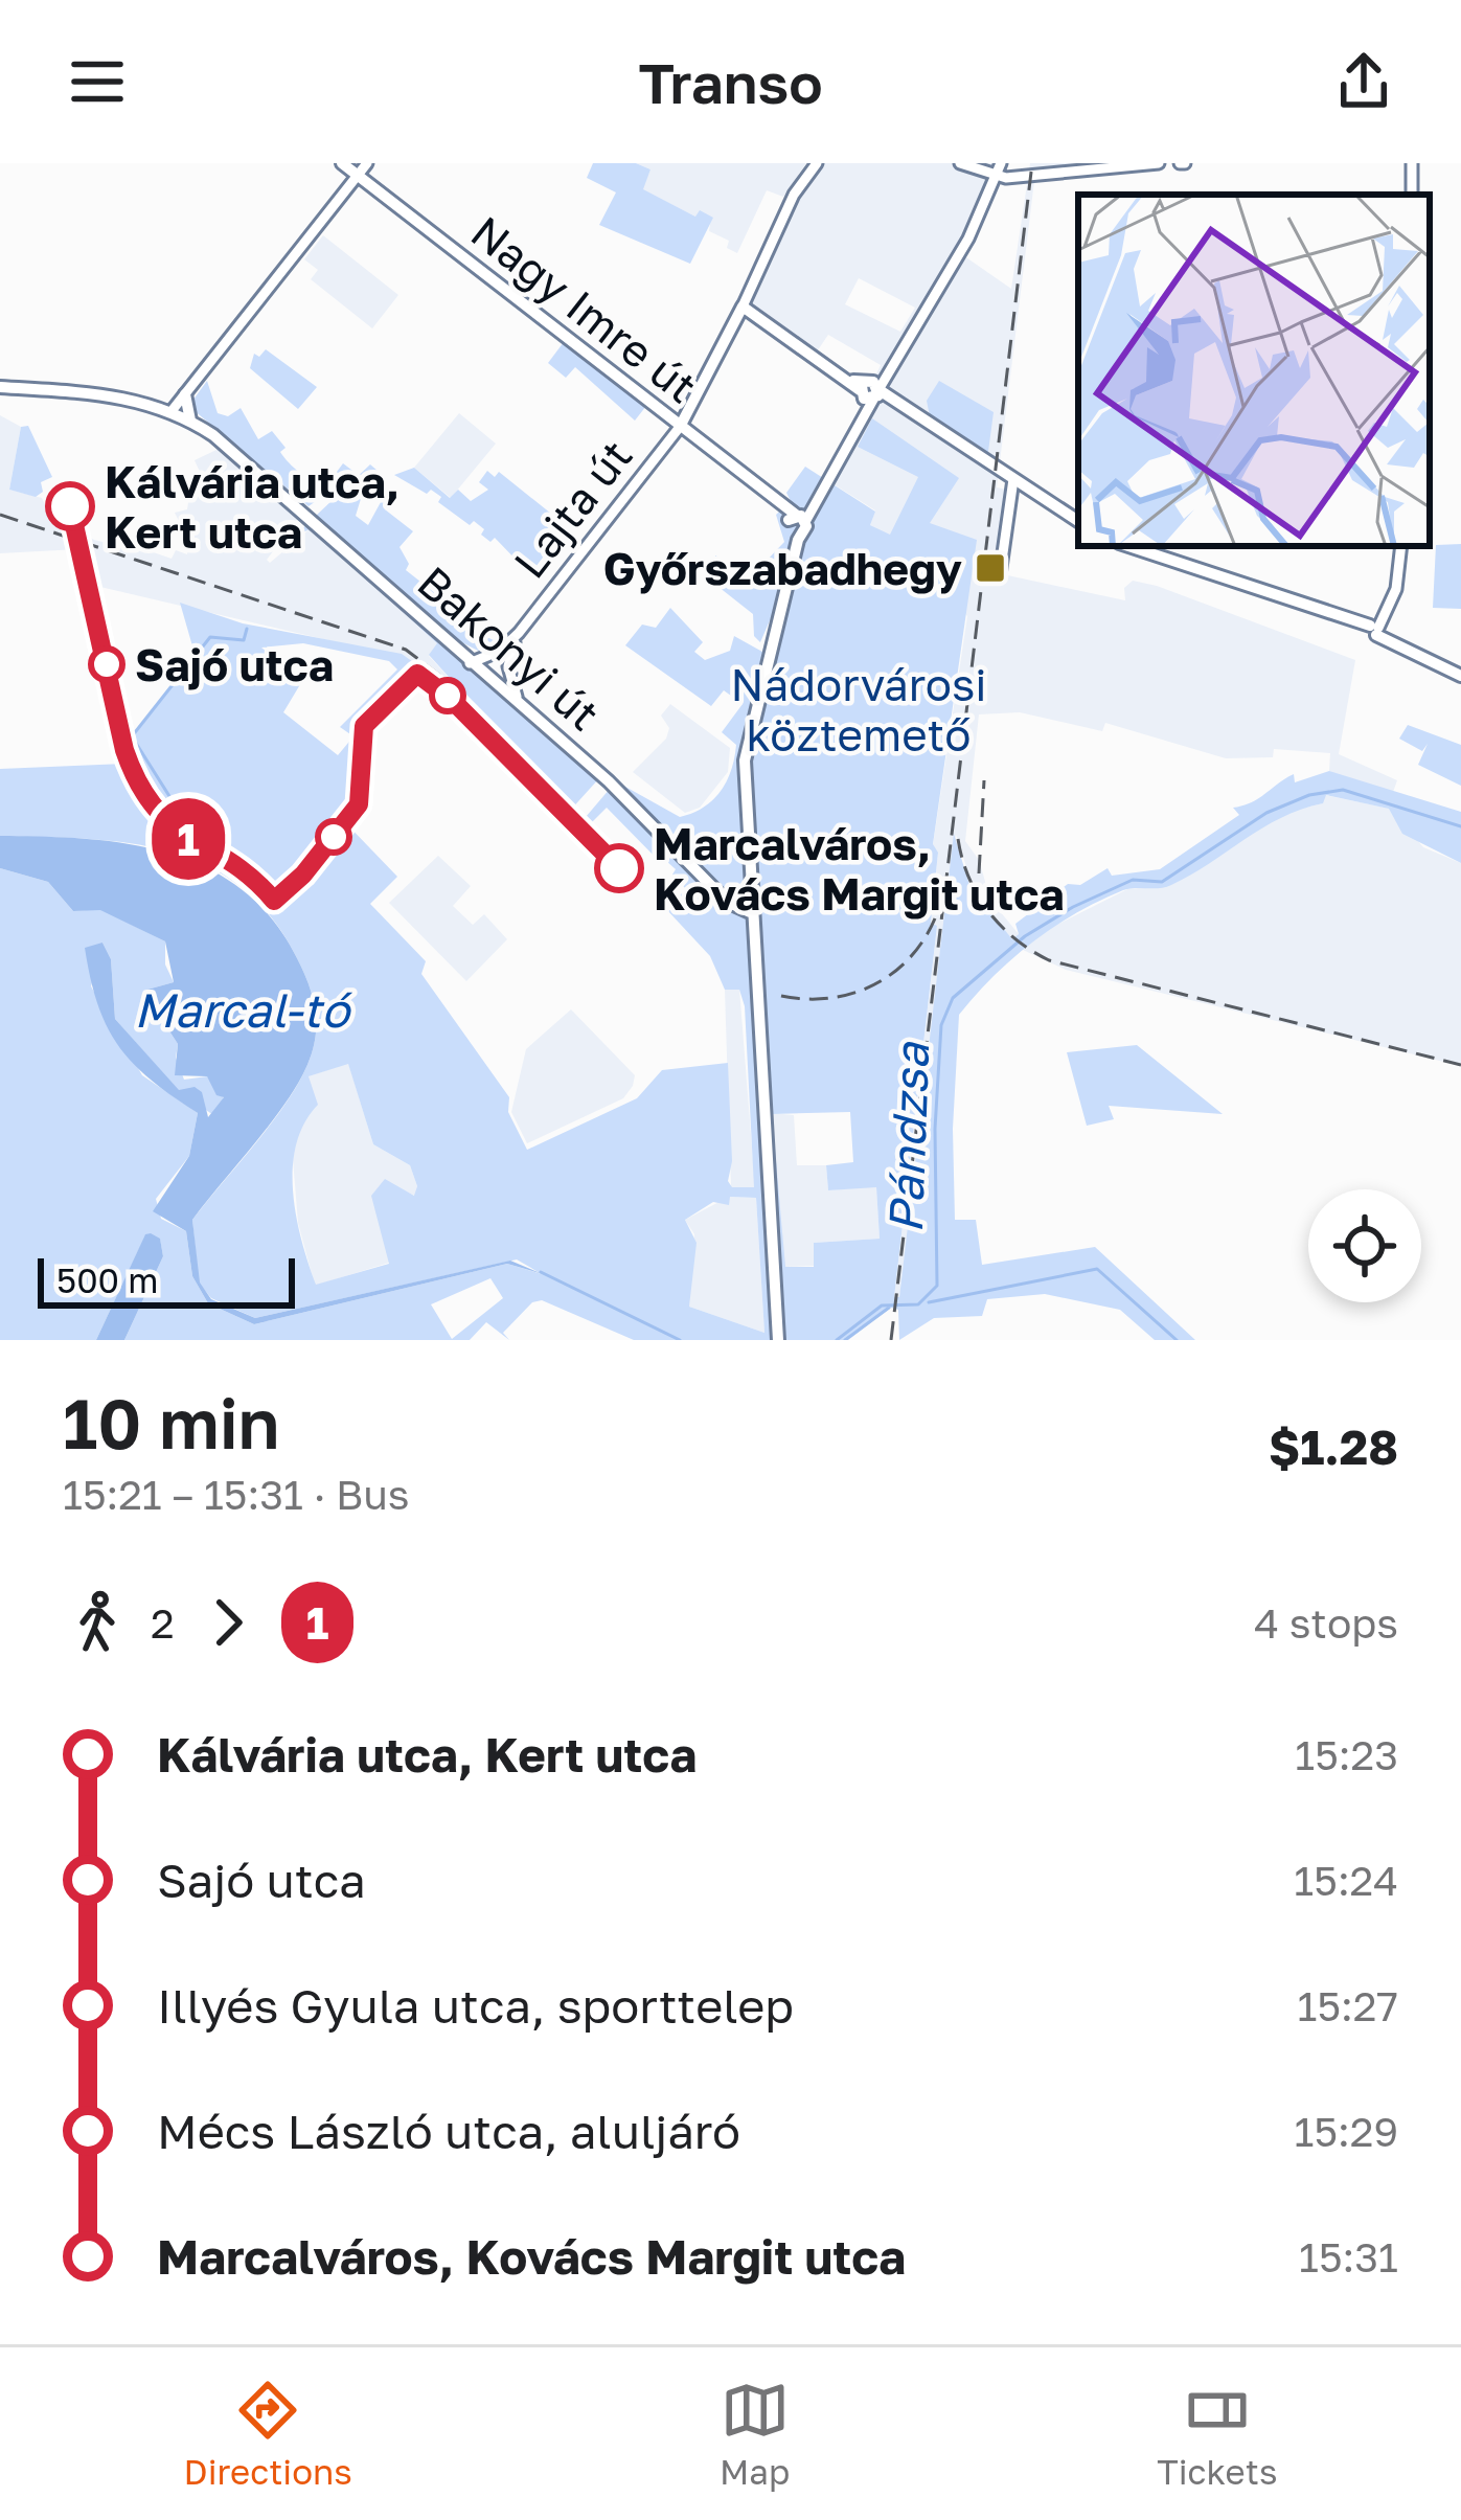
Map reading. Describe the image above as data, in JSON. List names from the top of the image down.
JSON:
{
  "streets": {
    "main road": ["Nagy Imre út", "Bakonyi út"],
    "street": ["Lajta út"]
  },
  "crossings": [
    ["Nagy Imre út", "Lajta út"],
    ["Lajta út", "Bakonyi út"]
  ],
  "water": ["Marcal-tó", "Pándzsa"],
  "parks": ["Nádorvárosi köztemető"],
  "places": {
    "other": ["Kálvária utca, Kert utca", "Sajó utca", "Marcalváros, Kovács Margit utca"],
    "transit": ["Győrszabadhegy"]
  },
  "lines": ["bus line 1"],
  "scale_bar": "500 m",
  "page": {
    "header": "Transo",
    "on_map": "1",
    "scale": "500 m",
    "heading": ["10 min", "15:21 – 15:31 · Bus", "$1.28"],
    "legs": ["2", "1", "4 stops"],
    "list": [
      {
        "name": "Kálvária utca, Kert utca",
        "value": "15:23"
      },
      {
        "name": "Sajó utca",
        "value": "15:24"
      },
      {
        "name": "Illyés Gyula utca, sporttelep",
        "value": "15:27"
      },
      {
        "name": "Mécs László utca, aluljáró",
        "value": "15:29"
      },
      {
        "name": "Marcalváros, Kovács Margit utca",
        "value": "15:31"
      }
    ],
    "tabs": ["Directions", "Map", "Tickets"]
  }
}
